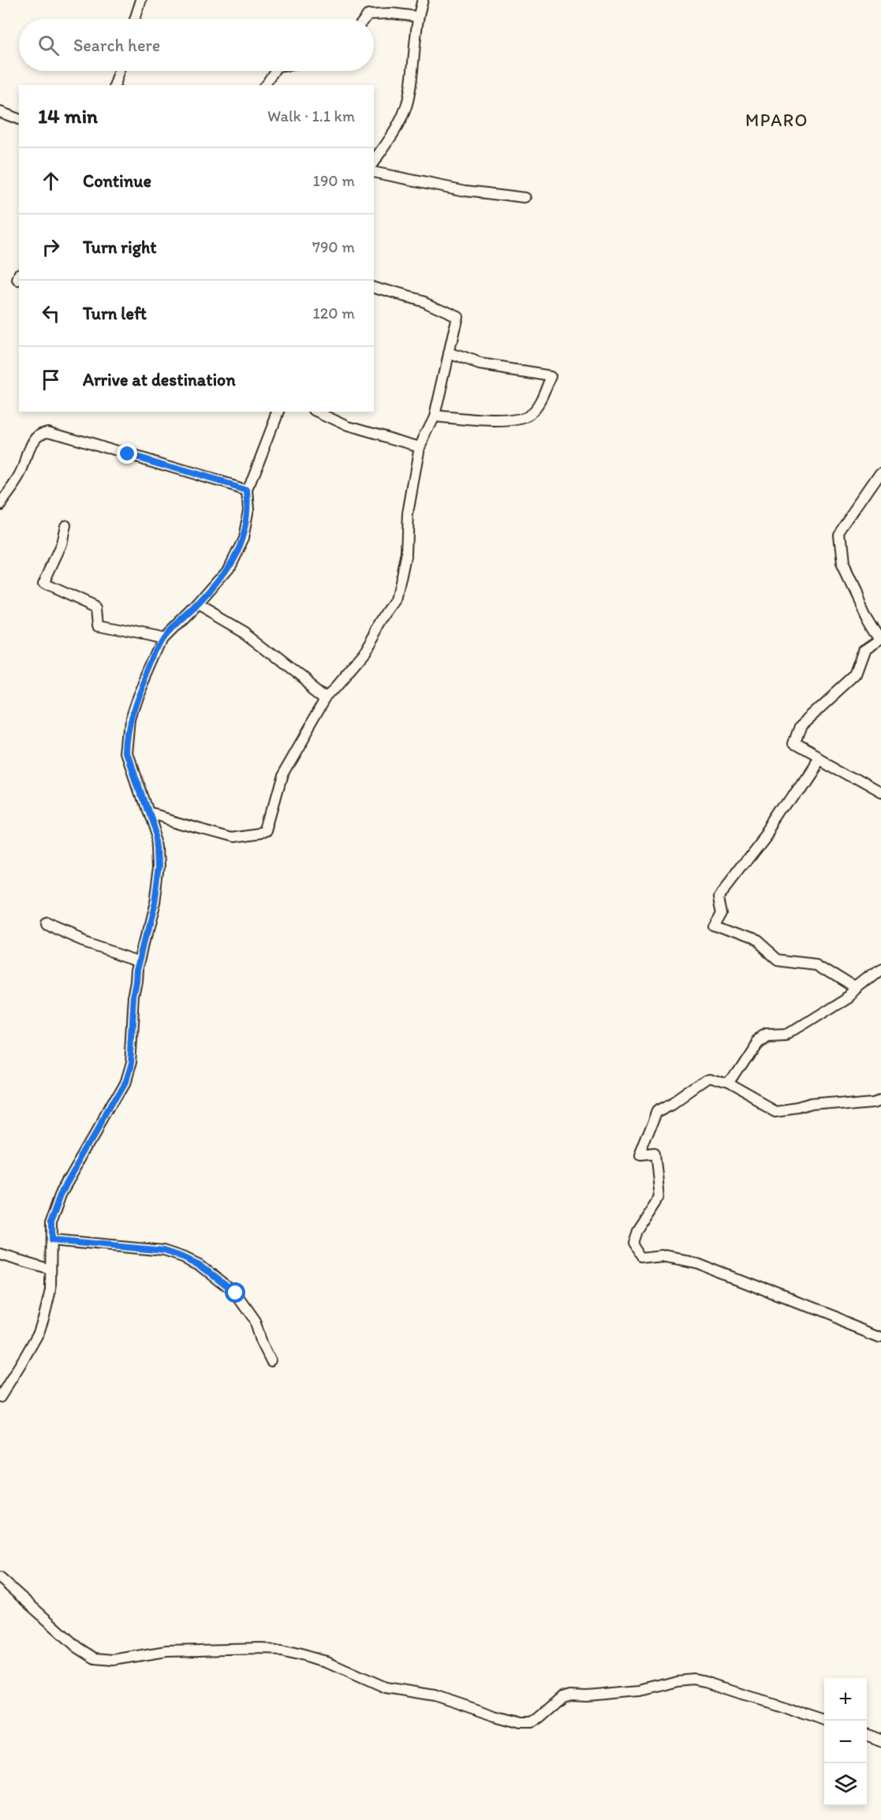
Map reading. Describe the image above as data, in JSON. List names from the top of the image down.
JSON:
{
  "districts": ["MPARO"],
  "page": {
    "search": "Search here",
    "heading": ["14 min", "Walk · 1.1 km"],
    "list": [
      ["Continue", "190 m"],
      ["Turn right", "790 m"],
      ["Turn left", "120 m"],
      "Arrive at destination"
    ],
    "map_buttons": ["+", "−"]
  }
}
